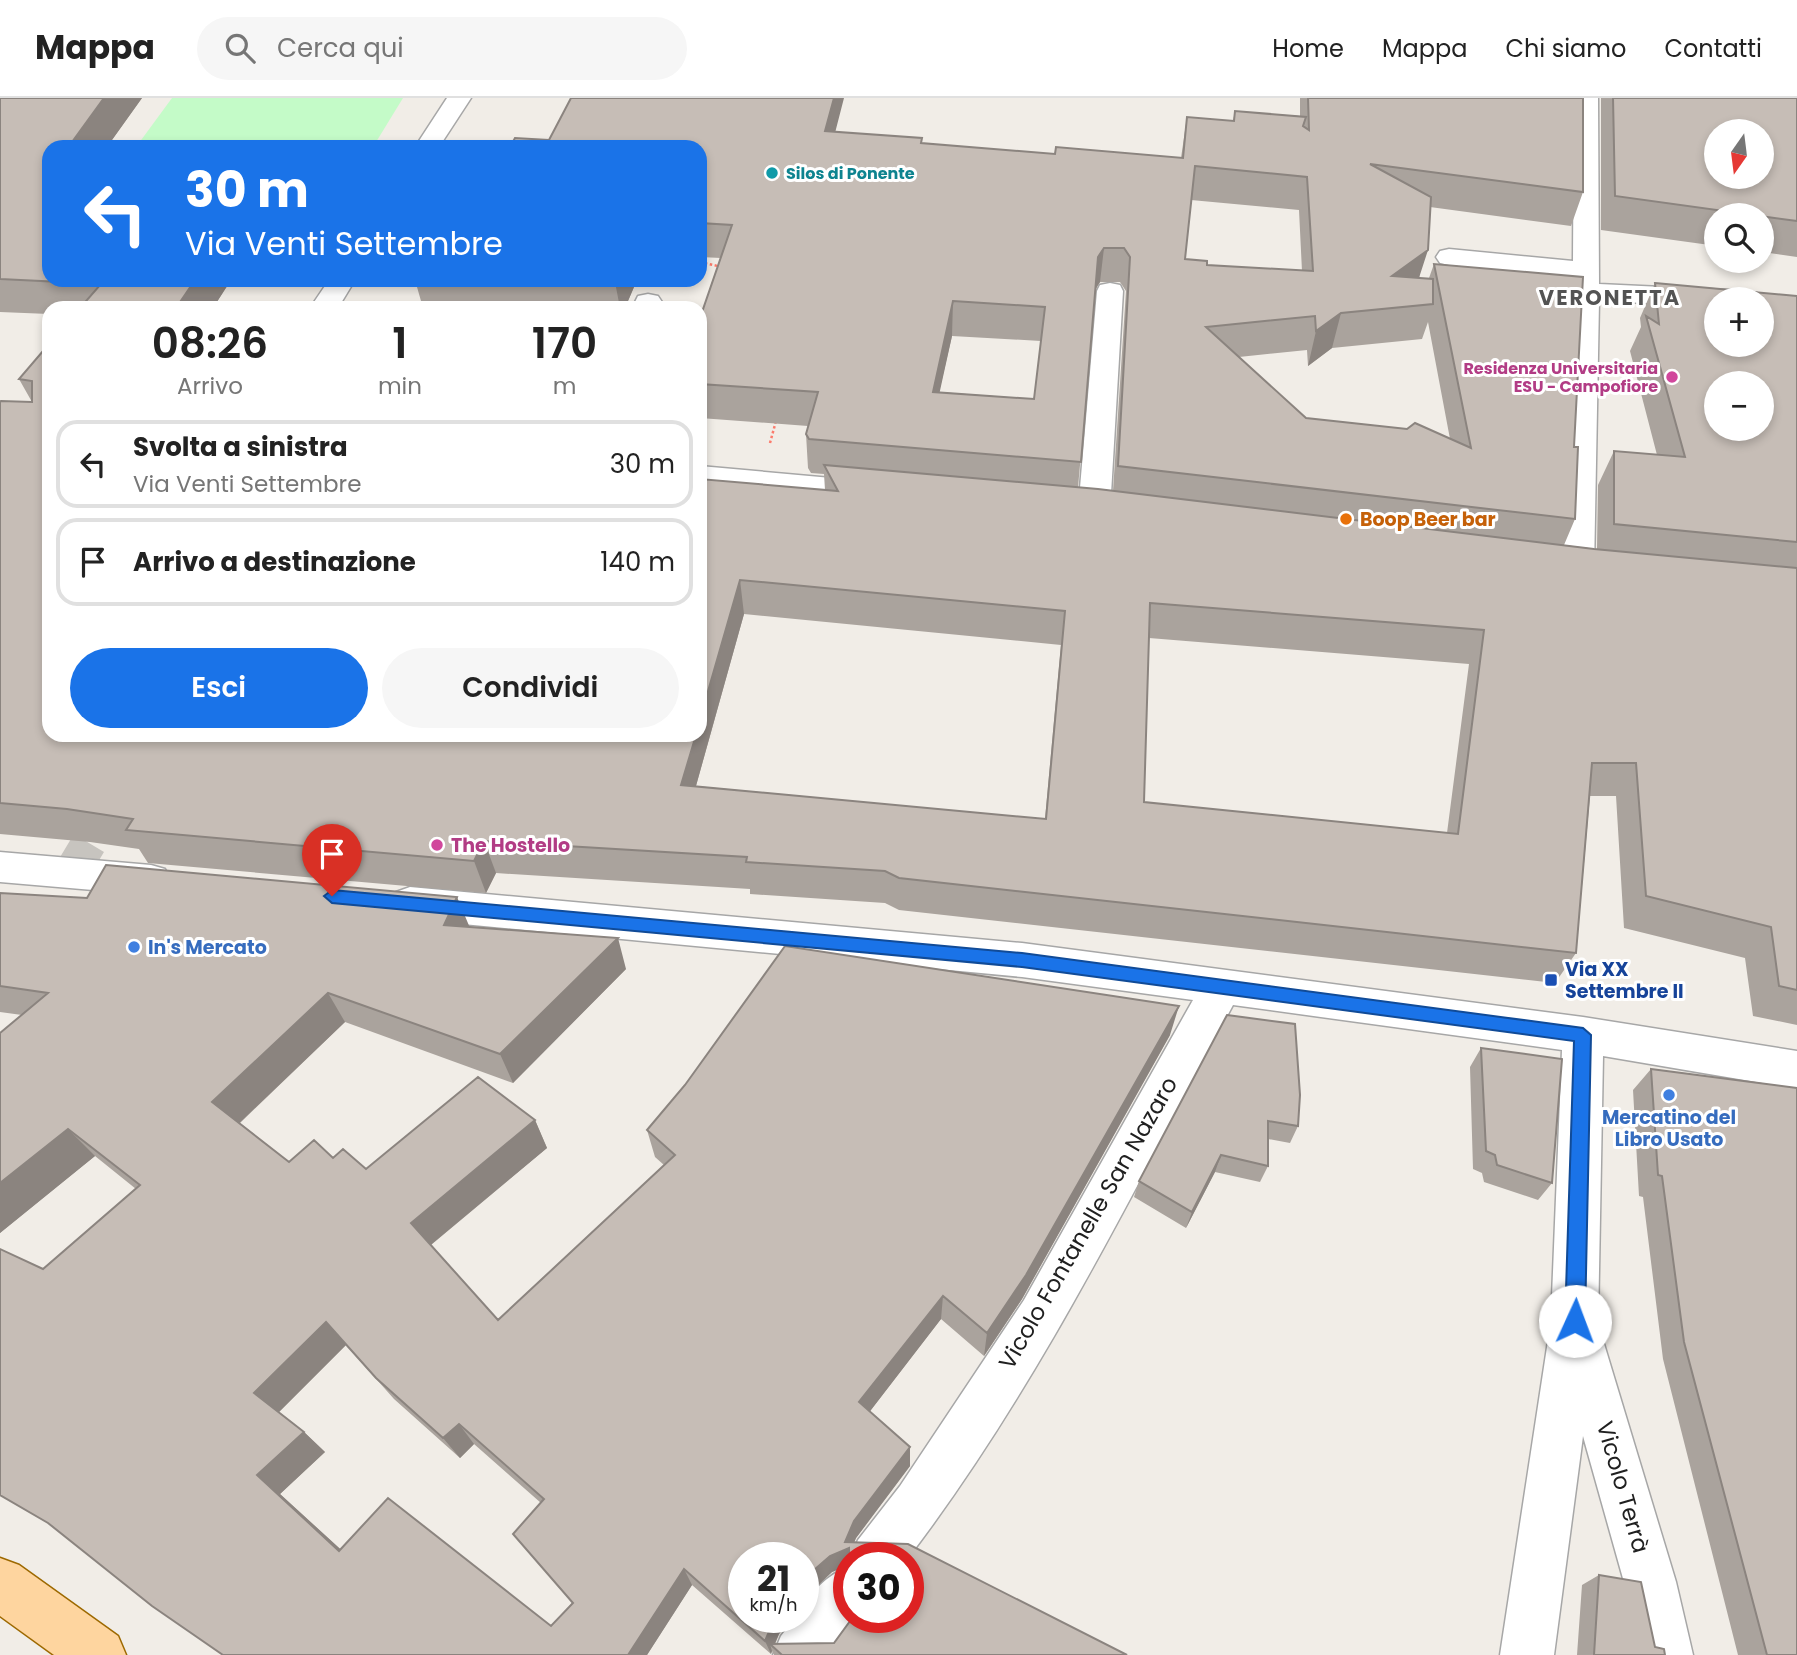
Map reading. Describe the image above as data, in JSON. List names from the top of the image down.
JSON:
{
  "streets": {
    "street": ["Vicolo Fontanelle San Nazaro", "Vicolo Terrà"]
  },
  "districts": ["VERONETTA"],
  "places": {
    "other": [
      "Silos di Ponente",
      "Residenza Universitaria ESU - Campofiore",
      "Boop Beer bar",
      "The Hostello",
      "In's Mercato",
      "Mercatino del Libro Usato"
    ],
    "transit": ["Via XX Settembre II"]
  },
  "north": "bottom",
  "page": {
    "header": "Mappa",
    "search": "Cerca qui",
    "nav": [
      "Home",
      "Mappa",
      "Chi siamo",
      "Contatti"
    ],
    "map_buttons": ["+", "−"],
    "turn": ["30 m", "Via Venti Settembre"],
    "eta": [
      "08:26",
      "Arrivo",
      "1",
      "min",
      "170",
      "m"
    ],
    "list": [
      {
        "name": "Svolta a sinistra",
        "note": "Via Venti Settembre",
        "value": "30 m"
      },
      {
        "name": "Arrivo a destinazione",
        "value": "140 m"
      }
    ],
    "buttons": ["Esci", "Condividi"],
    "speed": "21 km/h",
    "limit": "30"
  }
}
